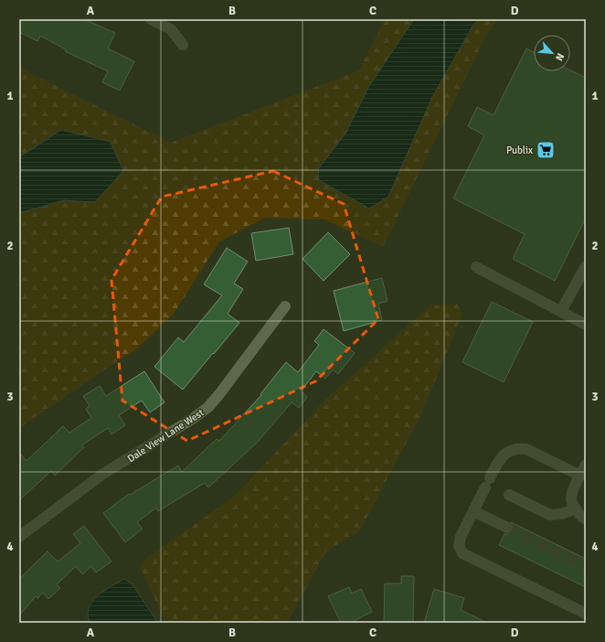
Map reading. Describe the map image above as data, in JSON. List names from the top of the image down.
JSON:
{
  "streets": {
    "street": ["Dale View Lane West"]
  },
  "places": {
    "supermarket": ["Publix"]
  },
  "north": "bottom right",
  "grid": {
    "columns": [
      "A",
      "B",
      "C",
      "D"
    ],
    "rows": [
      "1",
      "2",
      "3",
      "4"
    ]
  }
}
